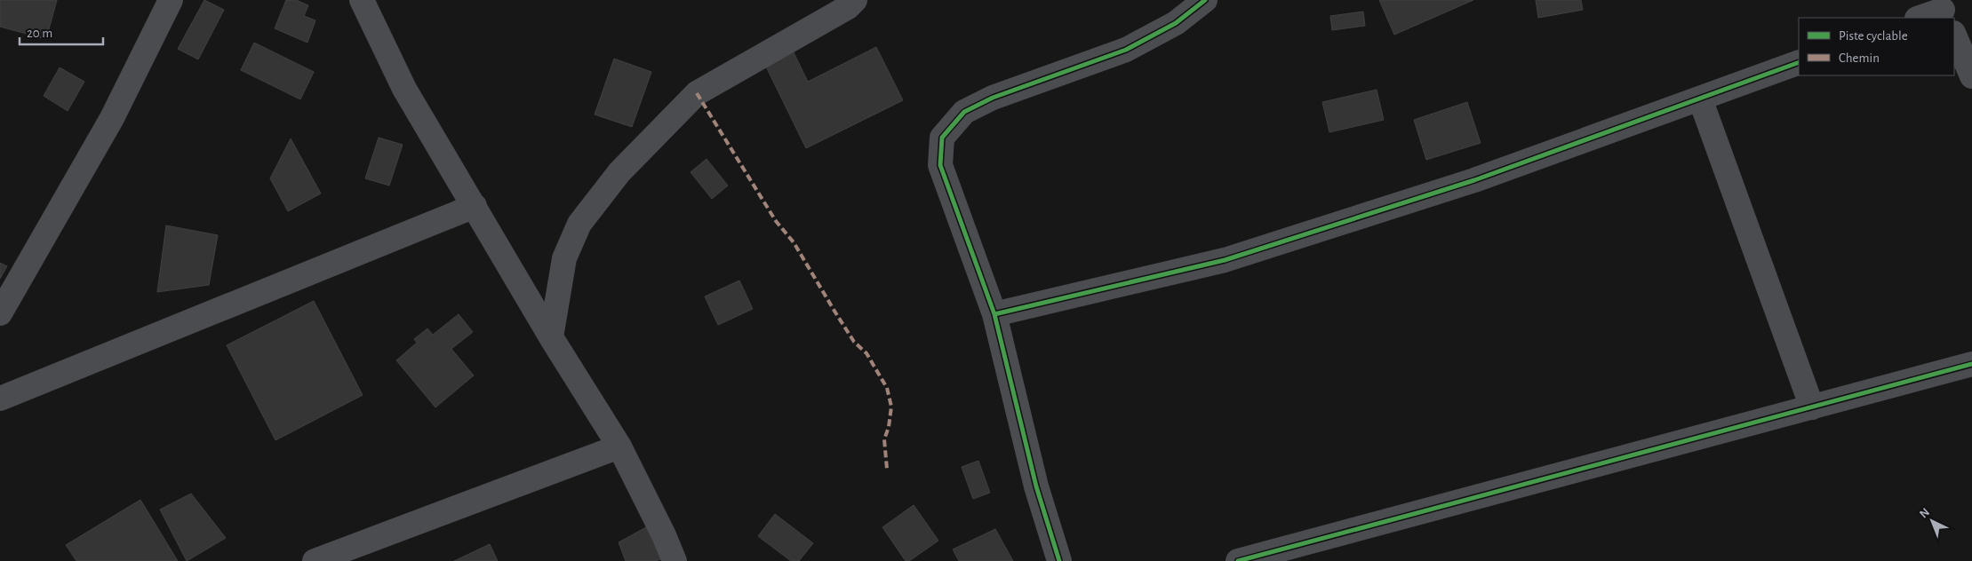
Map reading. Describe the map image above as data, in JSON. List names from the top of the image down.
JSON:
{
  "legend": ["Piste cyclable", "Chemin"],
  "scale_bar": "20 m",
  "north": "top left"
}
